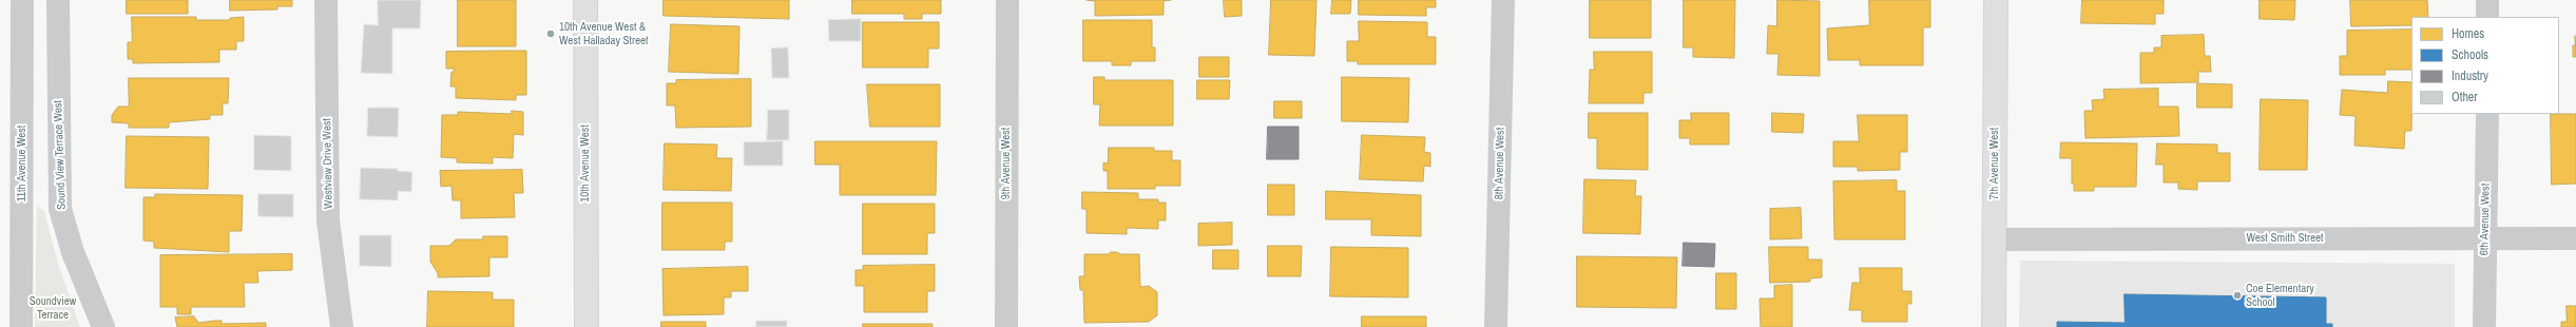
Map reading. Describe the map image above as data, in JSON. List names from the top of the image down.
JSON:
{
  "streets": {
    "street": [
      "Sound View Terrace West",
      "11th Avenue West",
      "Westview Drive West",
      "10th Avenue West",
      "9th Avenue West",
      "8th Avenue West",
      "7th Avenue West",
      "6th Avenue West",
      "West Smith Street"
    ]
  },
  "crossings": [
    ["7th Avenue West", "West Smith Street"],
    ["6th Avenue West", "West Smith Street"]
  ],
  "parks": ["Soundview Terrace"],
  "places": ["10th Avenue West & West Halladay Street", "Coe Elementary School"],
  "legend": [
    "Homes",
    "Schools",
    "Industry",
    "Other"
  ]
}
